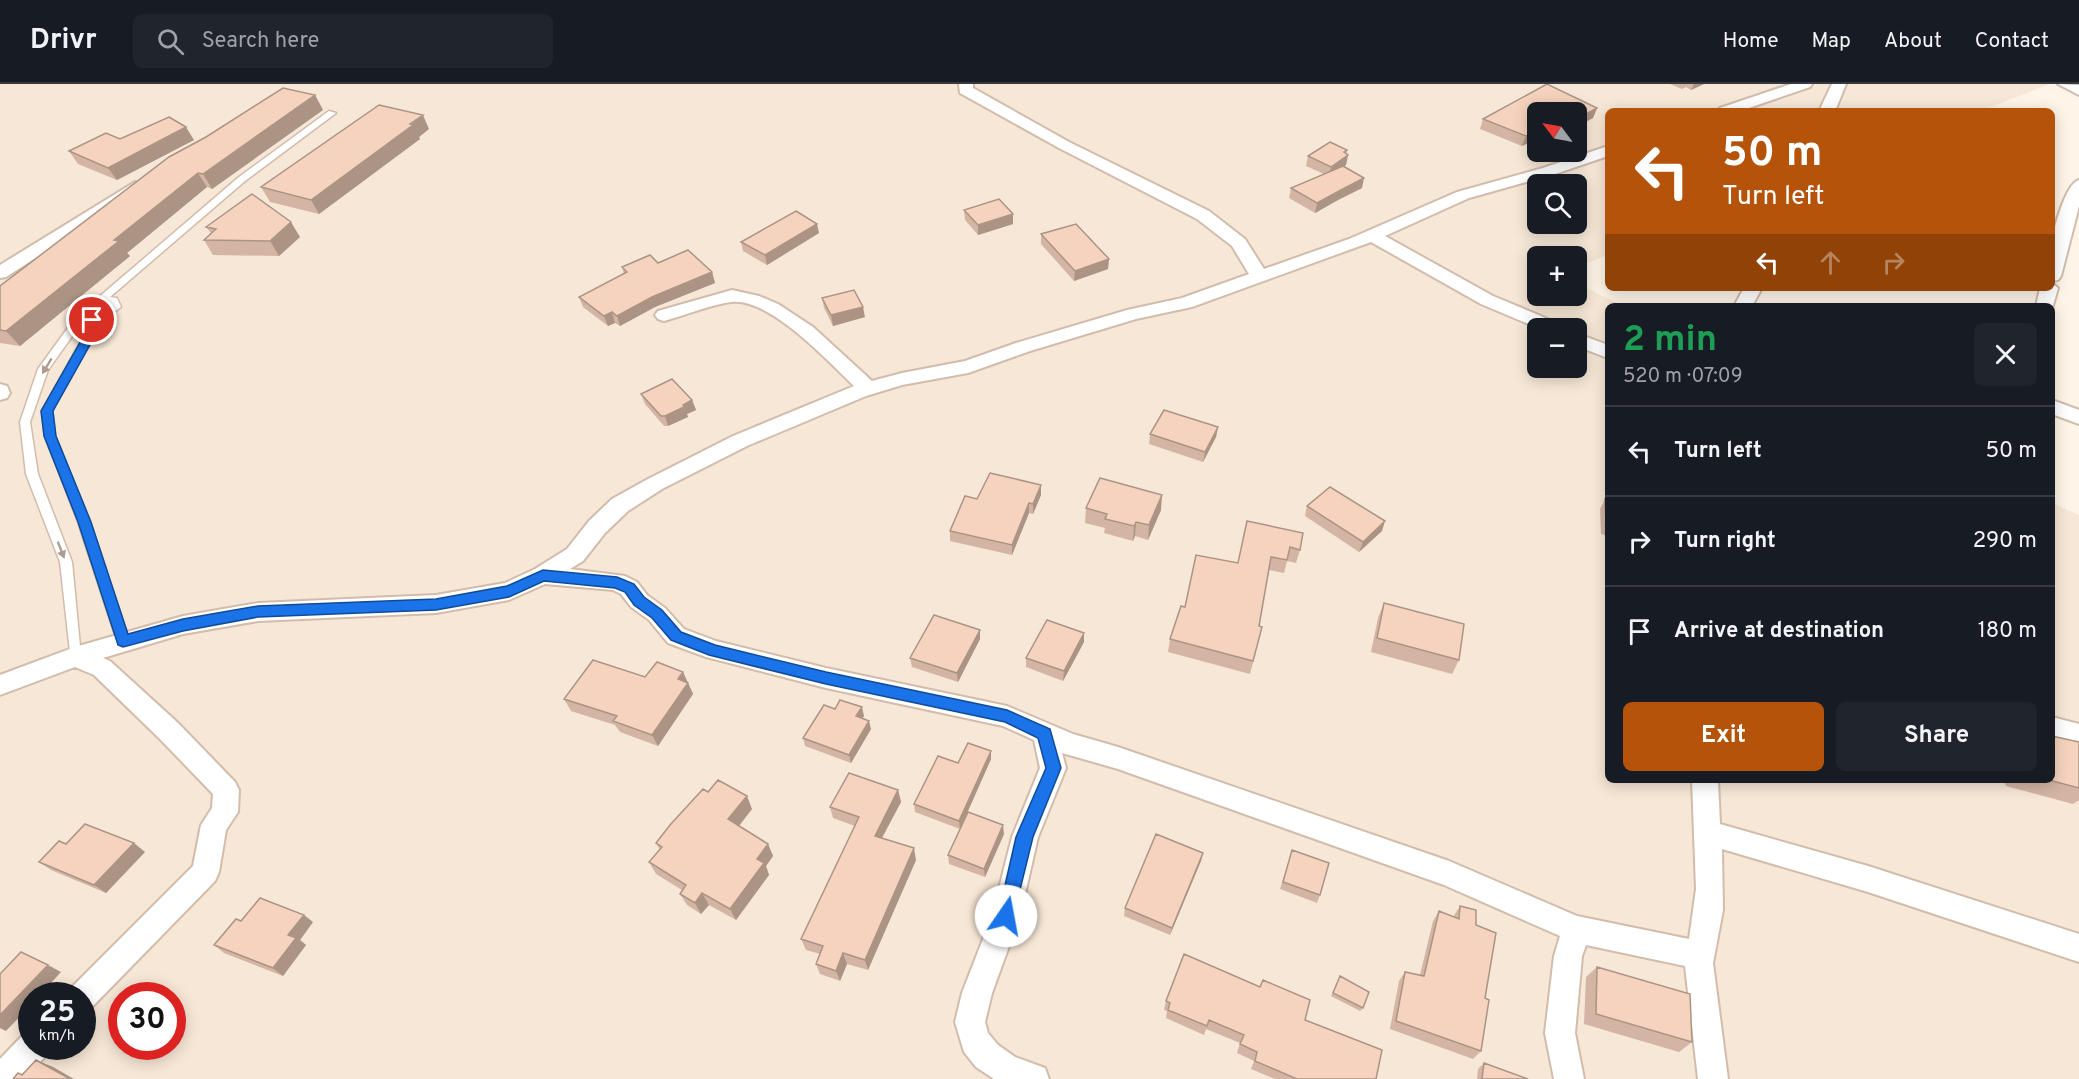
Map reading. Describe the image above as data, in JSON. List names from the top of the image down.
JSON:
{
  "north": "top left",
  "page": {
    "header": "Drivr",
    "search": "Search here",
    "nav": [
      "Home",
      "Map",
      "About",
      "Contact"
    ],
    "map_buttons": ["+", "−"],
    "turn": ["50 m", "Turn left"],
    "heading": ["2 min", "520 m · 07:09"],
    "list": [
      {
        "name": "Turn left",
        "value": "50 m"
      },
      {
        "name": "Turn right",
        "value": "290 m"
      },
      {
        "name": "Arrive at destination",
        "value": "180 m"
      }
    ],
    "buttons": ["Exit", "Share"],
    "speed": "25 km/h",
    "limit": "30"
  }
}
